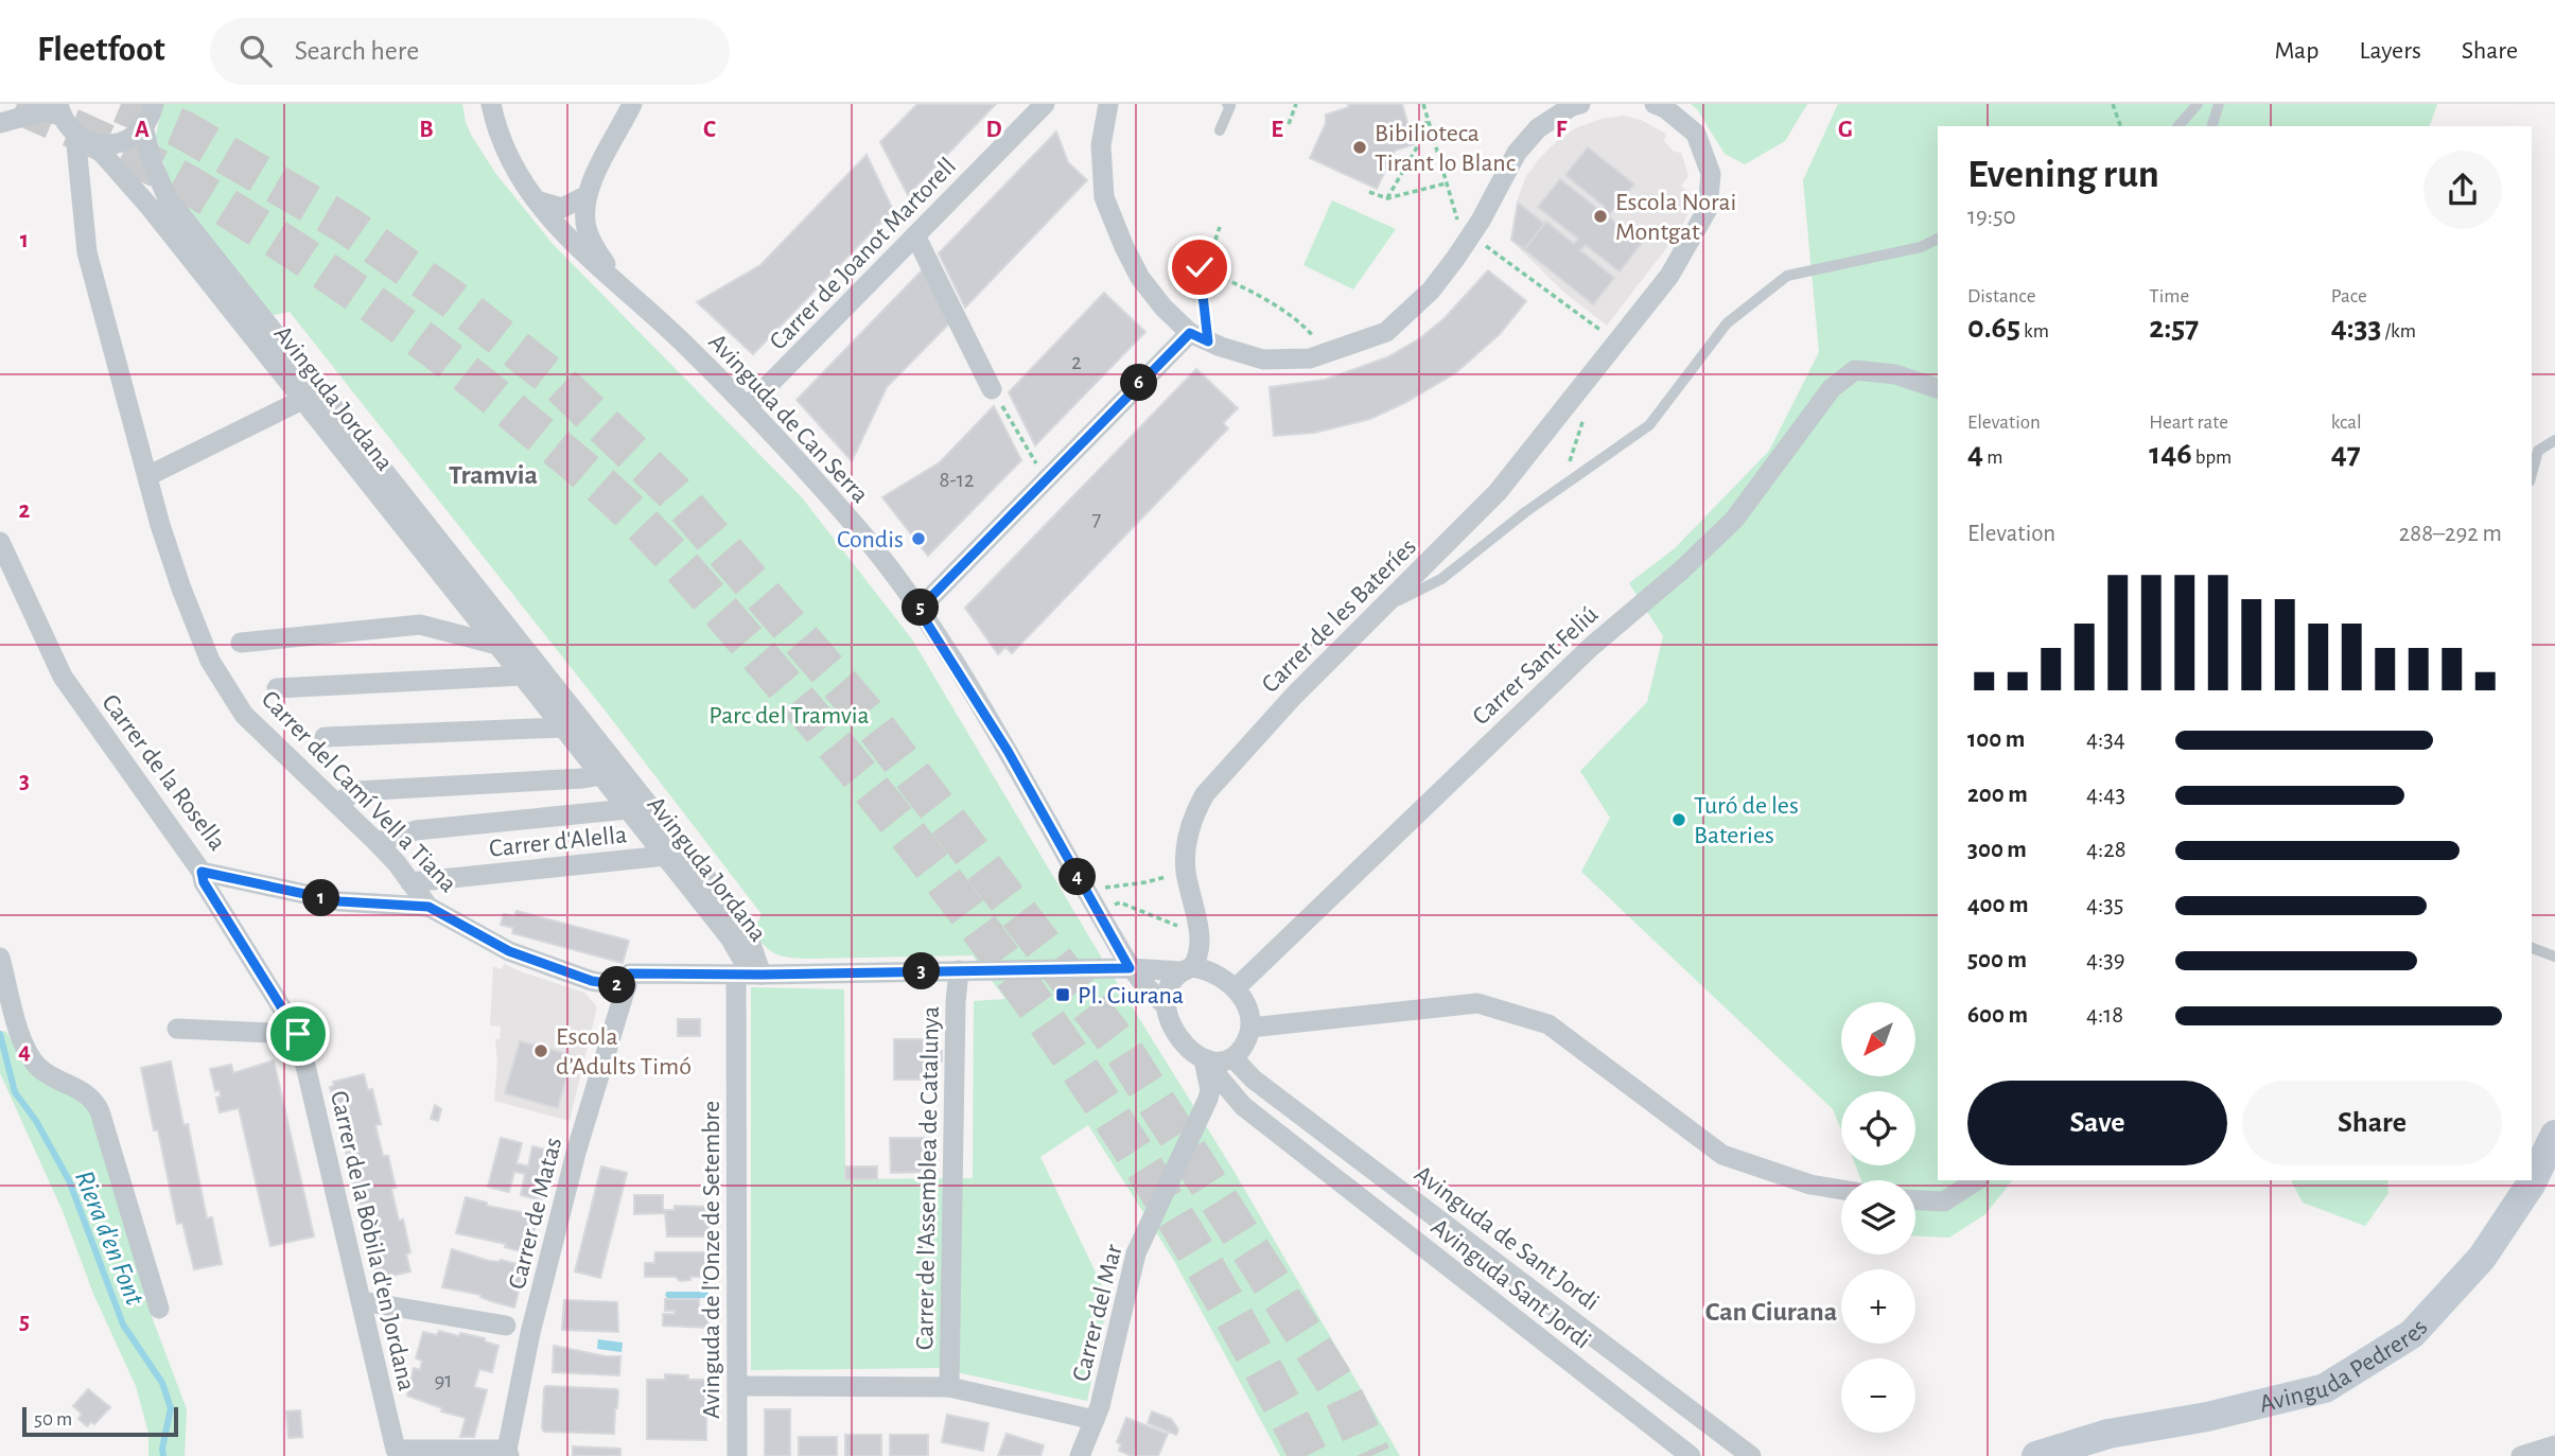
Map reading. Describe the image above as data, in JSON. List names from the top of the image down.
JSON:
{
  "streets": {
    "street": [
      "Carrer de Joanot Martorell",
      "Avinguda Jordana",
      "Avinguda de Can Serra",
      "Carrer de les Bateríes",
      "Carrer Sant Feliú",
      "Carrer de la Rosella",
      "Carrer del Camí Vell a Tiana",
      "Carrer d'Alella",
      "Carrer de l'Assemblea de Catalunya",
      "Carrer de Matas",
      "Avinguda de Sant Jordi",
      "Carrer de la Bòbila d'en Jordana",
      "Avinguda de l'Onze de Setembre",
      "Avinguda Sant Jordi",
      "Carrer del Mar",
      "Avinguda Pedreres"
    ]
  },
  "crossings": [
    ["Carrer de Joanot Martorell", "Avinguda de Can Serra"],
    ["Avinguda Jordana", "Carrer del Camí Vell a Tiana"],
    ["Avinguda Jordana", "Carrer d'Alella"],
    ["Avinguda de Can Serra", "Carrer de les Bateríes"],
    ["Avinguda de Can Serra", "Carrer Sant Feliú"],
    ["Avinguda de Can Serra", "Avinguda de Sant Jordi"],
    ["Avinguda de Can Serra", "Avinguda Sant Jordi"],
    ["Avinguda de Can Serra", "Carrer del Mar"],
    ["Carrer de les Bateríes", "Carrer Sant Feliú"],
    ["Carrer de les Bateríes", "Avinguda de Sant Jordi"],
    ["Carrer de les Bateríes", "Avinguda Sant Jordi"],
    ["Carrer de les Bateríes", "Carrer del Mar"],
    ["Carrer Sant Feliú", "Avinguda de Sant Jordi"],
    ["Carrer Sant Feliú", "Avinguda Sant Jordi"],
    ["Carrer Sant Feliú", "Carrer del Mar"],
    ["Carrer de la Rosella", "Carrer del Camí Vell a Tiana"],
    ["Carrer de la Rosella", "Carrer de la Bòbila d'en Jordana"],
    ["Carrer del Camí Vell a Tiana", "Carrer d'Alella"],
    ["Carrer del Camí Vell a Tiana", "Carrer de Matas"],
    ["Carrer de Matas", "Carrer de la Bòbila d'en Jordana"],
    ["Avinguda de Sant Jordi", "Avinguda Sant Jordi"],
    ["Avinguda de Sant Jordi", "Carrer del Mar"],
    ["Avinguda Sant Jordi", "Carrer del Mar"]
  ],
  "districts": ["Tramvia", "Can Ciurana"],
  "water": ["Riera d'en Font"],
  "parks": ["Parc del Tramvia"],
  "places": {
    "other": [
      "Bibilioteca Tirant lo Blanc",
      "Escola Norai Montgat",
      "Condis",
      "Turó de les Bateries",
      "Escola d’Adults Timó"
    ],
    "transit": ["Pl. Ciurana"]
  },
  "house_numbers": [
    "2",
    "8-12",
    "7",
    "91"
  ],
  "scale_bar": "50 m",
  "north": "bottom left",
  "page": {
    "header": "Fleetfoot",
    "search": "Search here",
    "nav": ["Map", "Layers", "Share"],
    "heading": ["Evening run", "19:50"],
    "stats": [
      ["Distance", "0.65 km"],
      ["Time", "2:57"],
      ["Pace", "4:33 /km"],
      ["Elevation", "4 m"],
      ["Heart rate", "146 bpm"],
      ["kcal", "47"]
    ],
    "pins": [
      "6",
      "5",
      "4",
      "1",
      "3",
      "2"
    ],
    "chart": ["Elevation", "288–292 m"],
    "list": [
      {
        "name": "100 m",
        "note": "4:34"
      },
      {
        "name": "200 m",
        "note": "4:43"
      },
      {
        "name": "300 m",
        "note": "4:28"
      },
      {
        "name": "400 m",
        "note": "4:35"
      },
      {
        "name": "500 m",
        "note": "4:39"
      },
      {
        "name": "600 m",
        "note": "4:18"
      }
    ],
    "map_buttons": ["+", "−"],
    "buttons": ["Save", "Share"],
    "scale": "50 m"
  },
  "grid": {
    "columns": [
      "A",
      "B",
      "C",
      "D",
      "E",
      "F",
      "G"
    ],
    "rows": [
      "1",
      "2",
      "3",
      "4",
      "5"
    ]
  }
}
